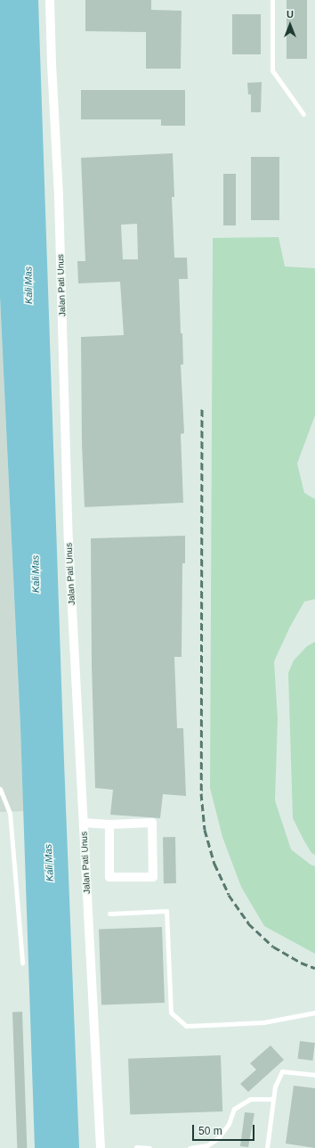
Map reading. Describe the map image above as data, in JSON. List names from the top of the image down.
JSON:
{
  "streets": {
    "street": ["Jalan Pati Unus"]
  },
  "water": ["Kali Mas"],
  "scale_bar": "50 m",
  "north": "top"
}
